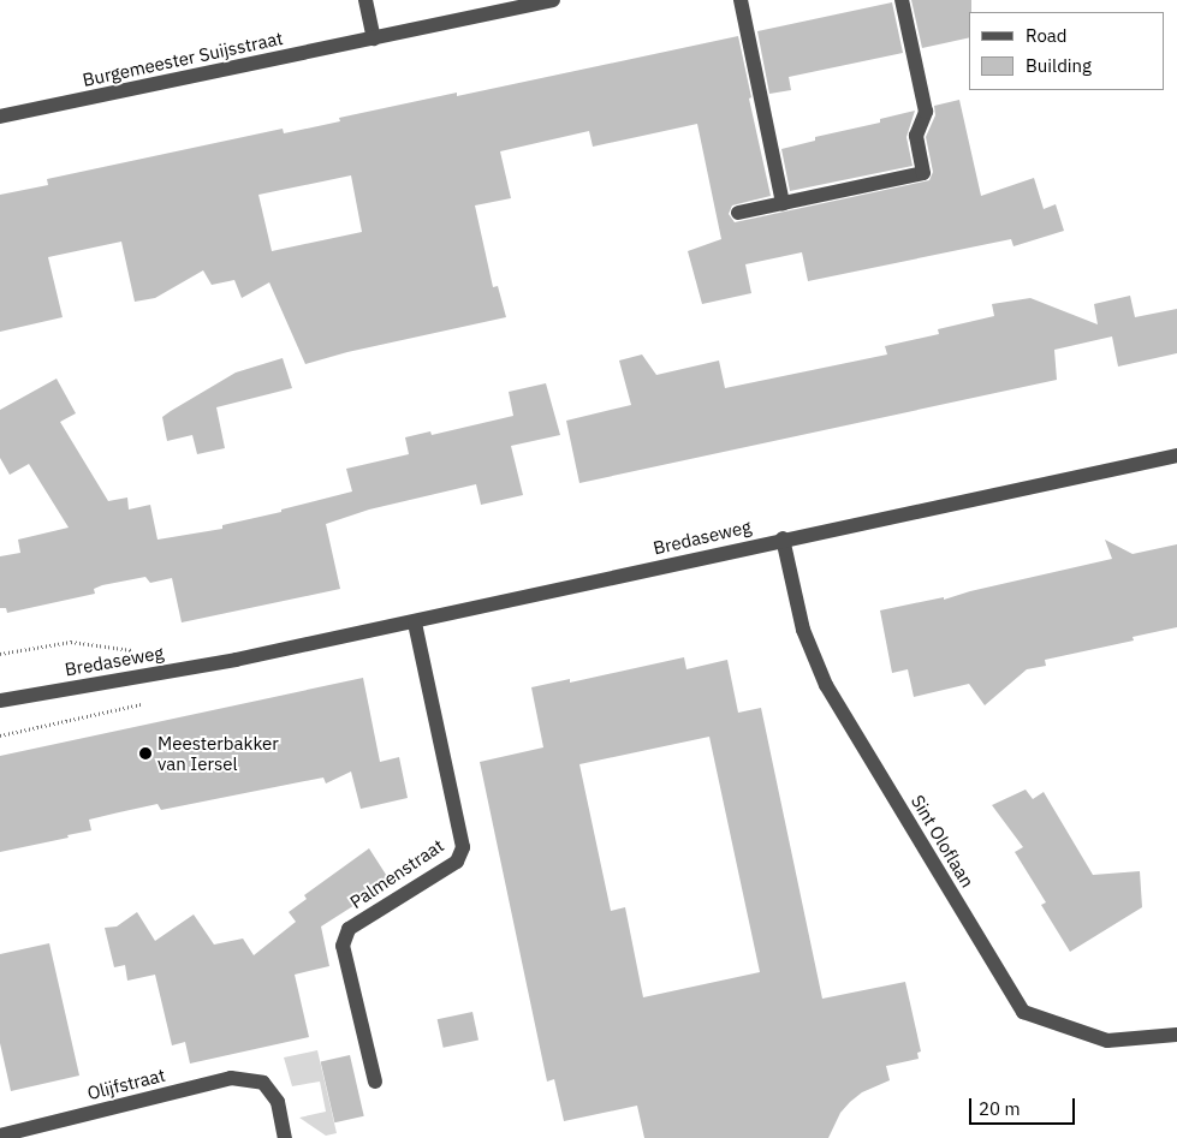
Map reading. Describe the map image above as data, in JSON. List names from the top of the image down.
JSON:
{
  "streets": {
    "street": [
      "Burgemeester Suijsstraat",
      "Bredaseweg",
      "Sint Oloflaan",
      "Palmenstraat",
      "Olijfstraat"
    ]
  },
  "crossings": [
    ["Bredaseweg", "Sint Oloflaan"],
    ["Bredaseweg", "Palmenstraat"]
  ],
  "places": ["Meesterbakker van Iersel"],
  "legend": ["Road", "Building"],
  "scale_bar": "20 m"
}
